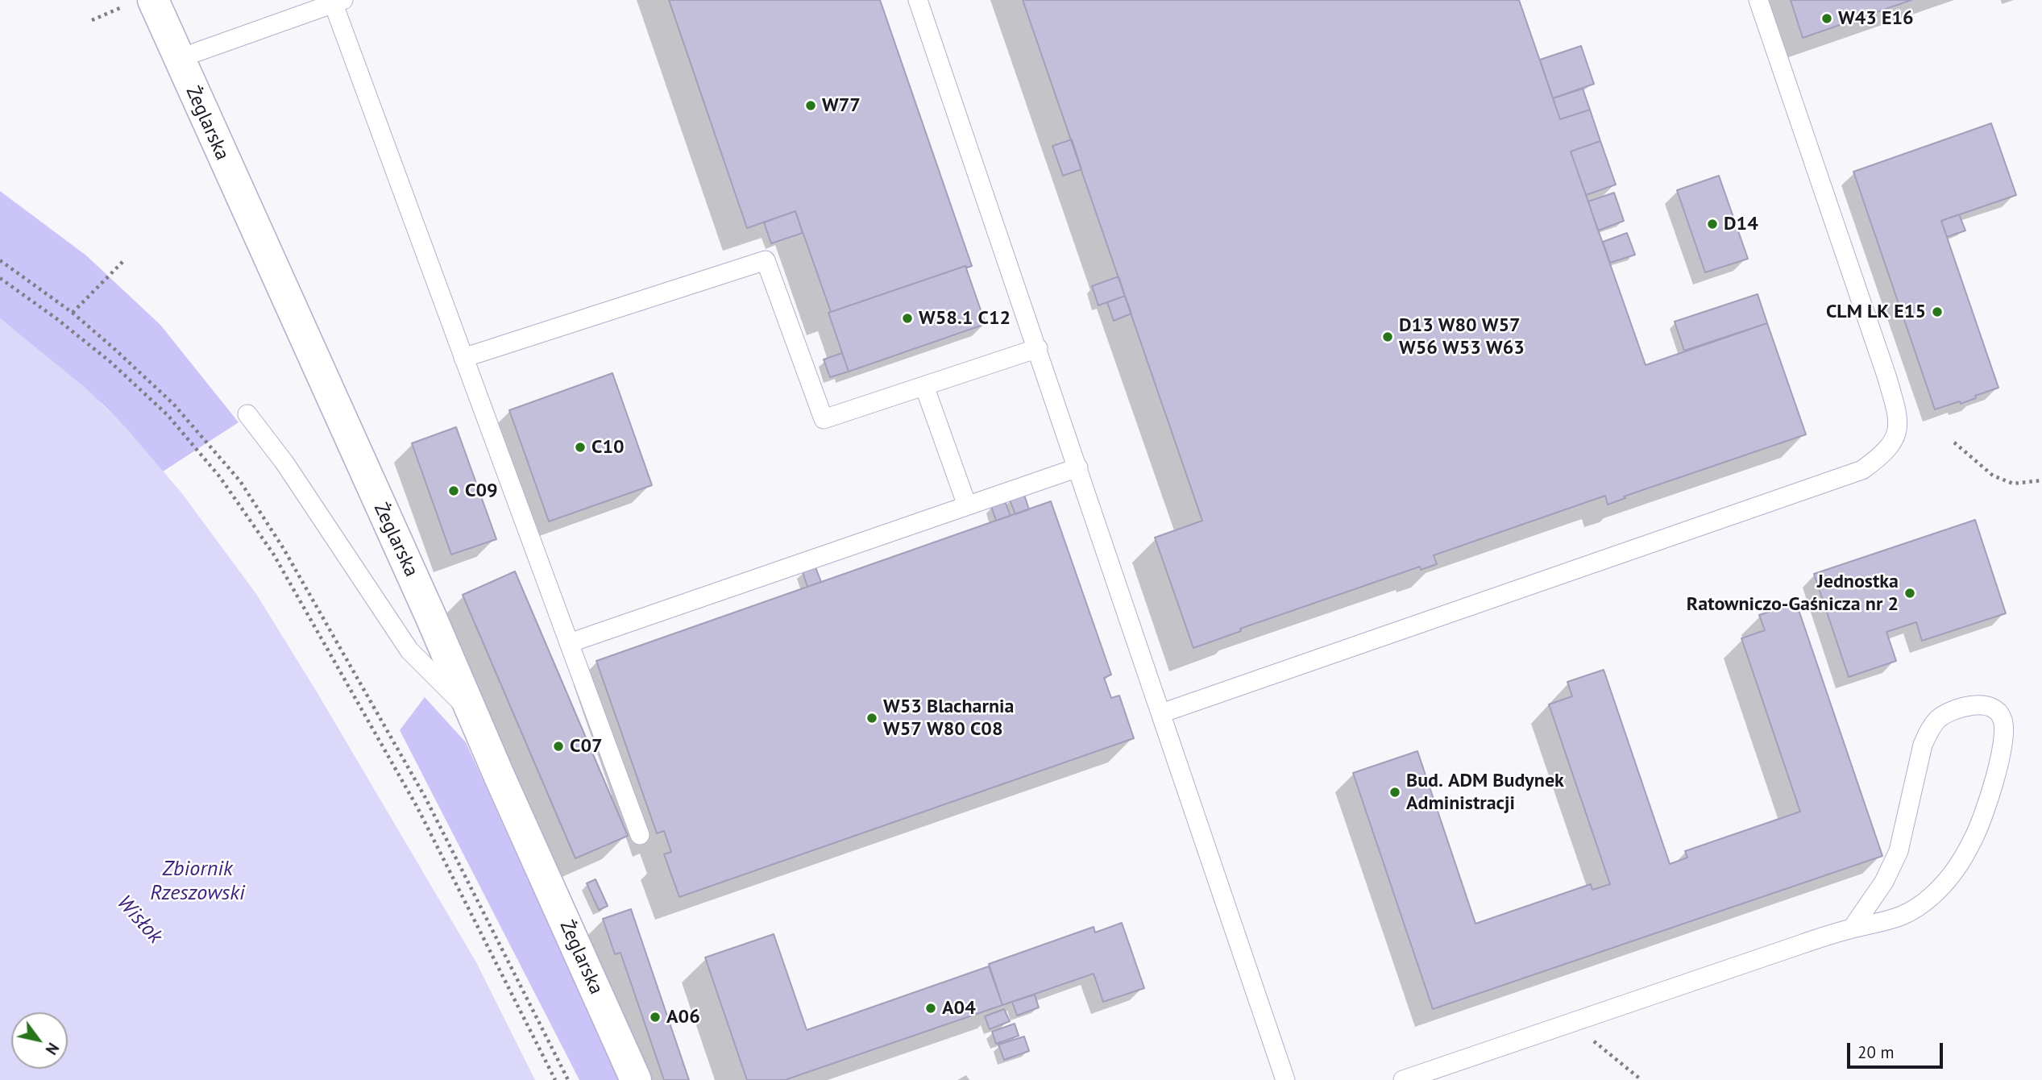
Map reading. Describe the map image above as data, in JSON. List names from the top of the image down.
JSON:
{
  "streets": {
    "street": ["Żeglarska"]
  },
  "water": ["Zbiornik Rzeszowski", "Wisłok"],
  "places": [
    "W43 E16",
    "W77",
    "D14",
    "CLM LK E15",
    "W58.1 C12",
    "D13 W80 W57 W56 W53 W63",
    "C10",
    "C09",
    "Jednostka Ratowniczo-Gaśnicza nr 2",
    "W53 Blacharnia W57 W80 C08",
    "C07",
    "Bud. ADM Budynek Administracji",
    "A04",
    "A06"
  ],
  "scale_bar": "20 m",
  "north": "bottom right"
}
